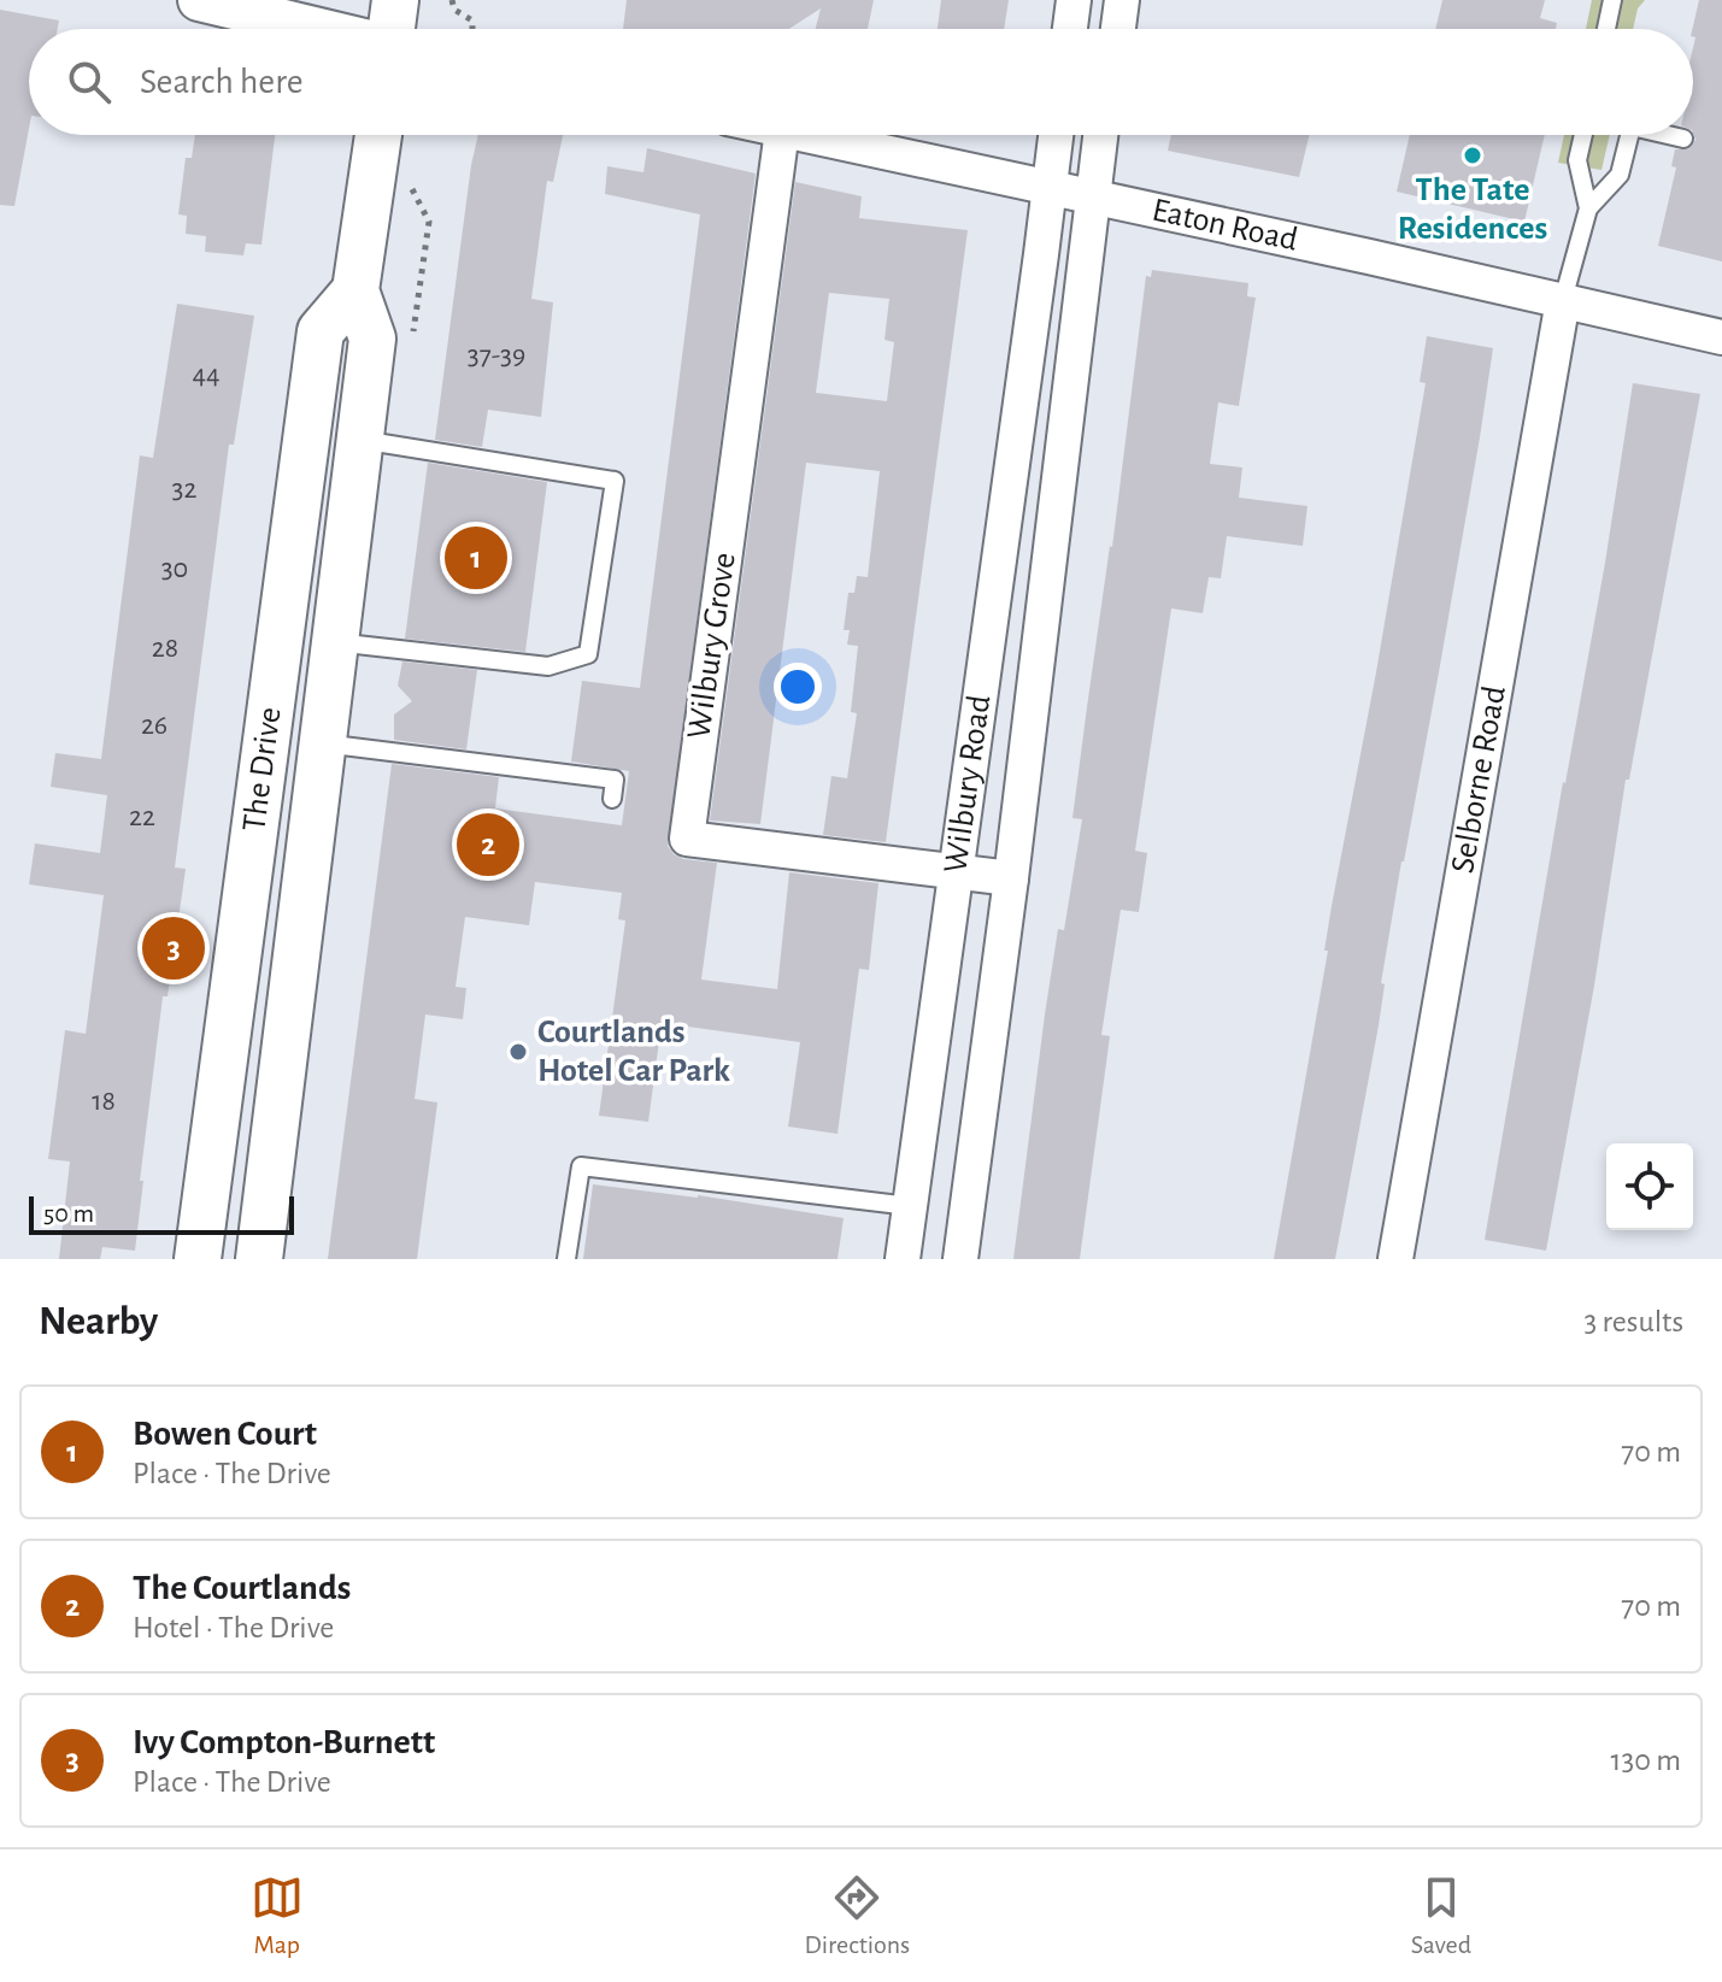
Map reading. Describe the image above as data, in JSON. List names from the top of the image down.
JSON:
{
  "streets": {
    "main road": ["The Drive"],
    "street": [
      "Eaton Road",
      "Wilbury Grove",
      "Selborne Road",
      "Wilbury Road"
    ]
  },
  "crossings": [
    ["Eaton Road", "Selborne Road"],
    ["Eaton Road", "Wilbury Road"],
    ["Wilbury Grove", "Wilbury Road"]
  ],
  "places": ["The Tate Residences", "Courtlands Hotel Car Park"],
  "house_numbers": [
    "37-39",
    "44",
    "32",
    "30",
    "28",
    "26",
    "22",
    "18"
  ],
  "scale_bar": "50 m",
  "page": {
    "search": "Search here",
    "pins": ["1", "2", "3"],
    "scale": "50 m",
    "heading": ["Nearby", "3 results"],
    "list": [
      {
        "mark": "1",
        "name": "Bowen Court",
        "note": "Place · The Drive",
        "value": "70 m"
      },
      {
        "mark": "2",
        "name": "The Courtlands",
        "note": "Hotel · The Drive",
        "value": "70 m"
      },
      {
        "mark": "3",
        "name": "Ivy Compton-Burnett",
        "note": "Place · The Drive",
        "value": "130 m"
      }
    ],
    "nav": ["Map", "Directions", "Saved"]
  }
}
